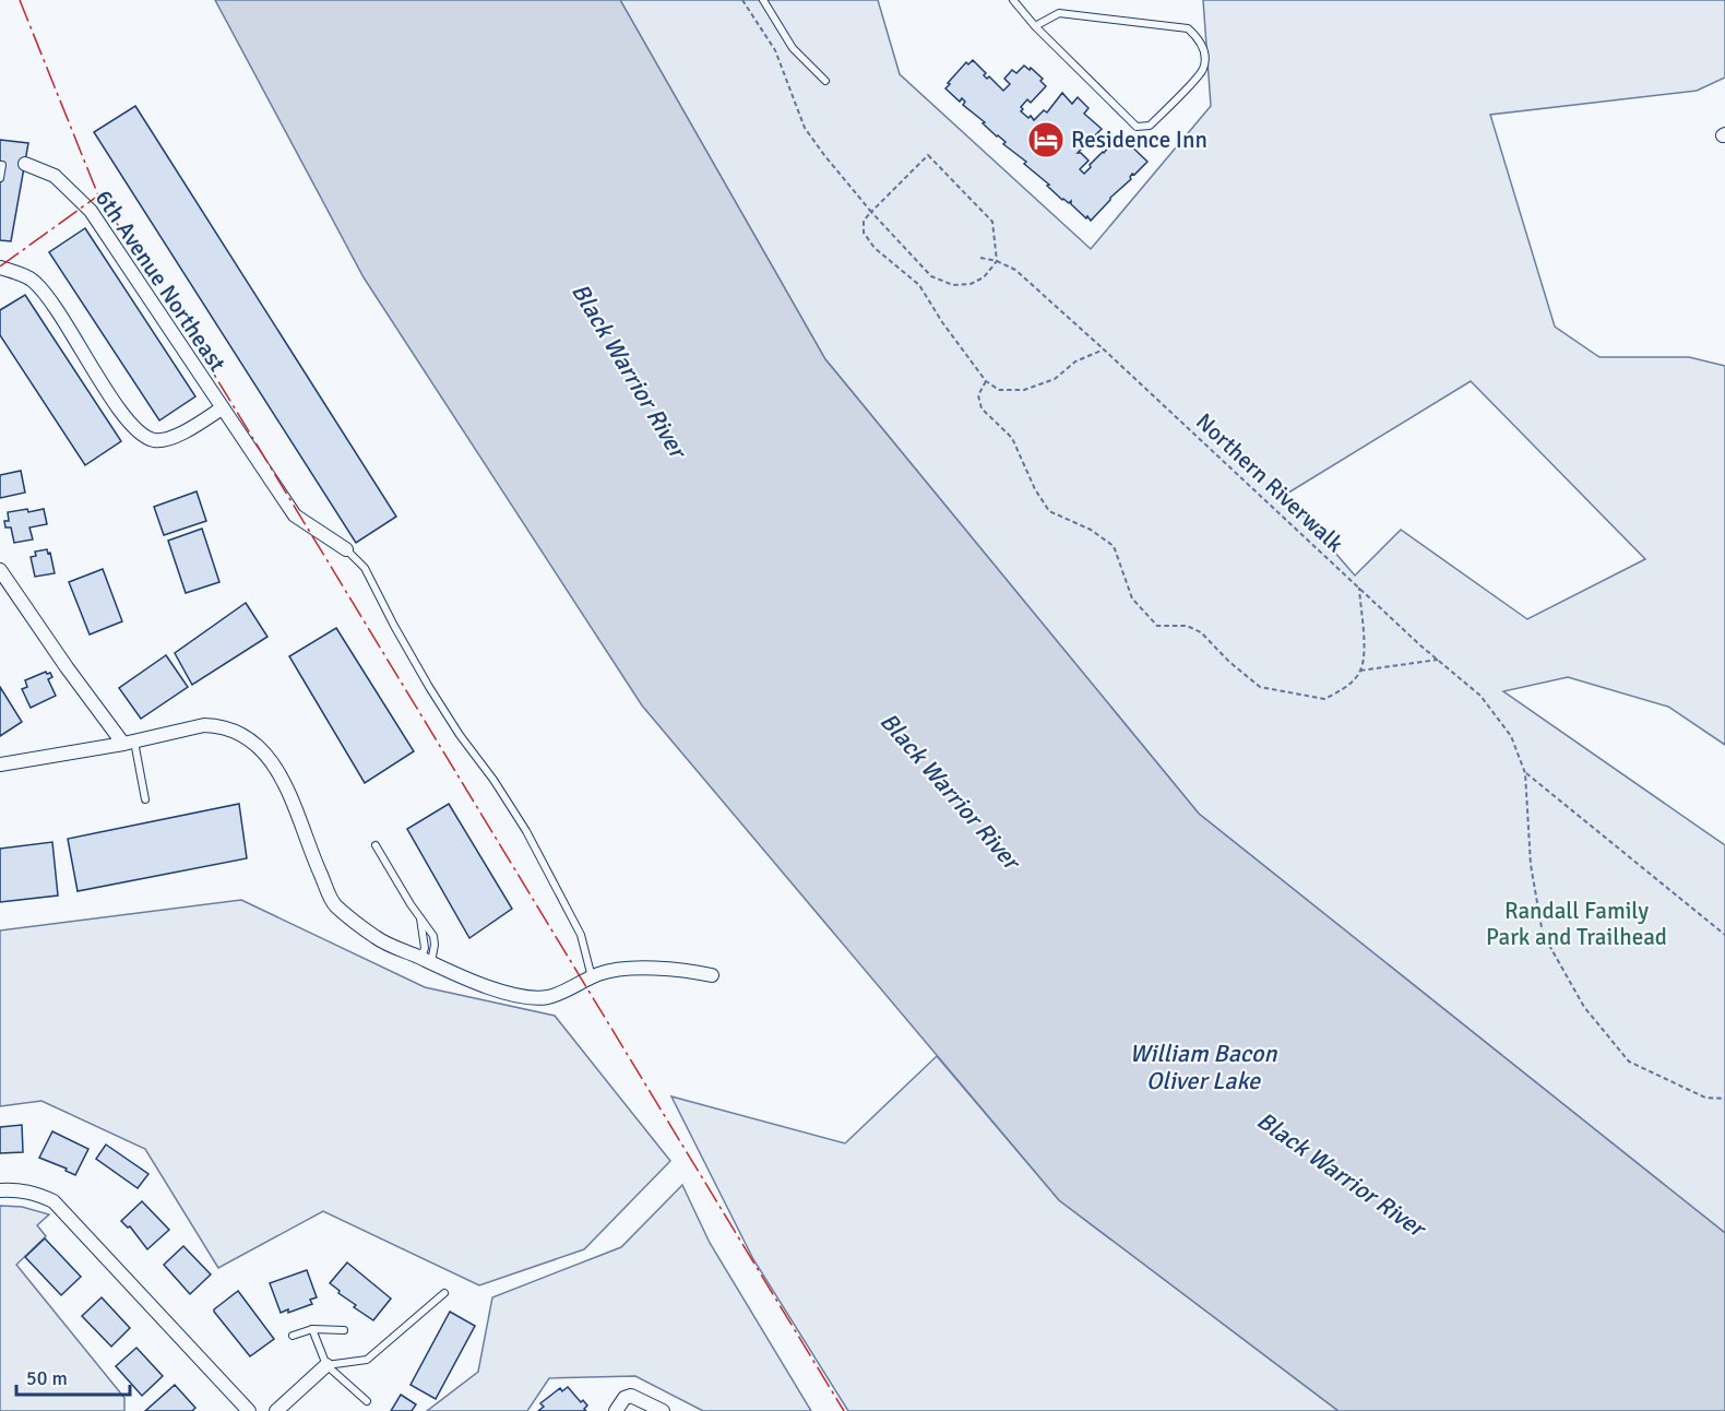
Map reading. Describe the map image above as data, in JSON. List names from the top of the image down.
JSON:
{
  "streets": {
    "street": ["6th Avenue Northeast"],
    "path": ["Northern Riverwalk"]
  },
  "water": ["Black Warrior River", "William Bacon Oliver Lake"],
  "parks": ["Randall Family Park and Trailhead"],
  "places": {
    "hotel": ["Residence Inn"]
  },
  "scale_bar": "50 m"
}
